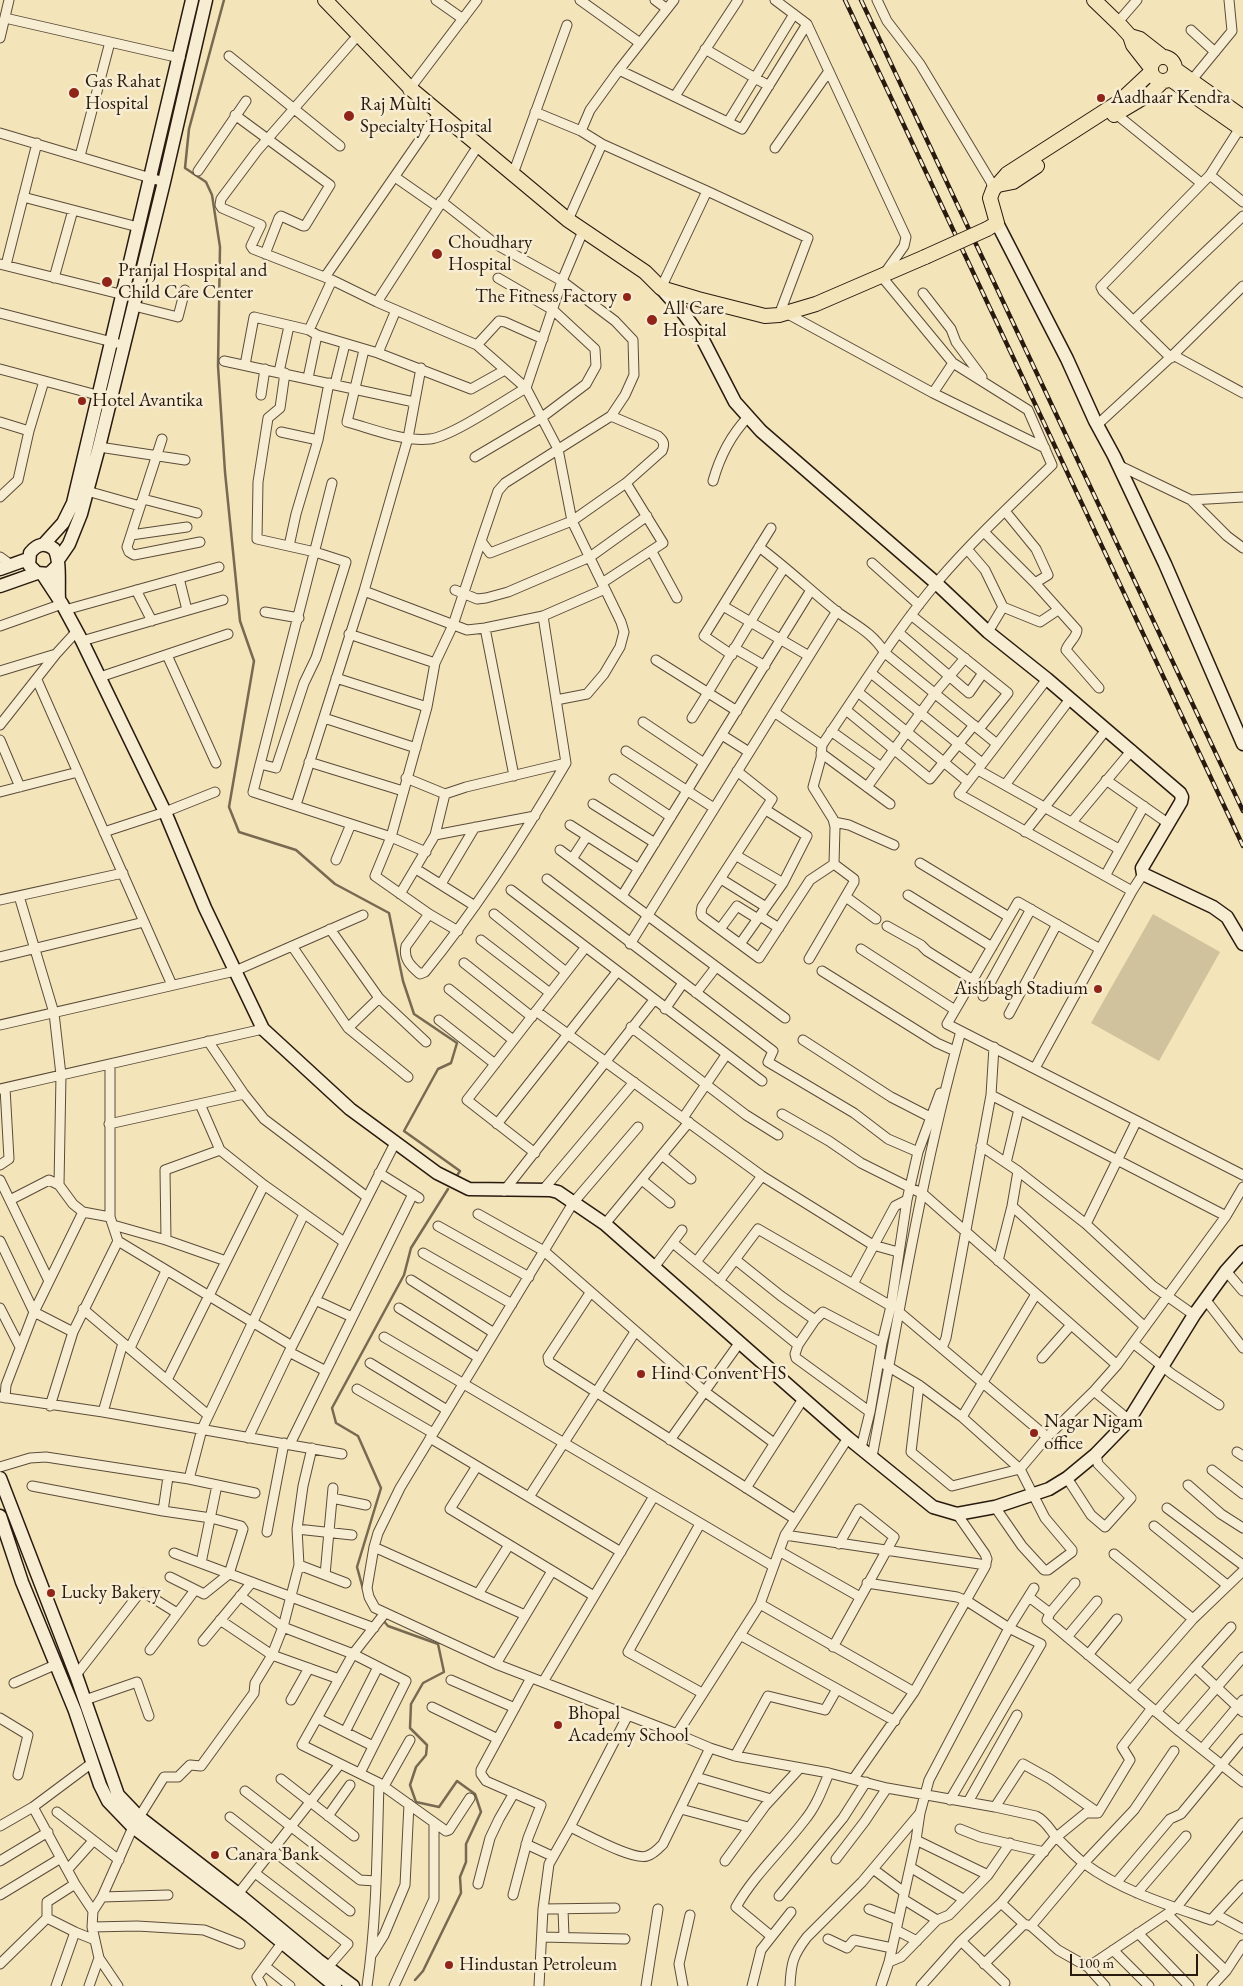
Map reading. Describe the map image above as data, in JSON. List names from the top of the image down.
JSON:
{
  "places": [
    "Gas Rahat Hospital",
    "Aadhaar Kendra",
    "Raj Multi Specialty Hospital",
    "Choudhary Hospital",
    "Pranjal Hospital and Child Care Center",
    "The Fitness Factory",
    "All Care Hospital",
    "Hotel Avantika",
    "Aishbagh Stadium",
    "Hind Convent HS",
    "Nagar Nigam office",
    "Lucky Bakery",
    "Bhopal Academy School",
    "Canara Bank",
    "Hindustan Petroleum"
  ],
  "scale_bar": "100 m"
}
